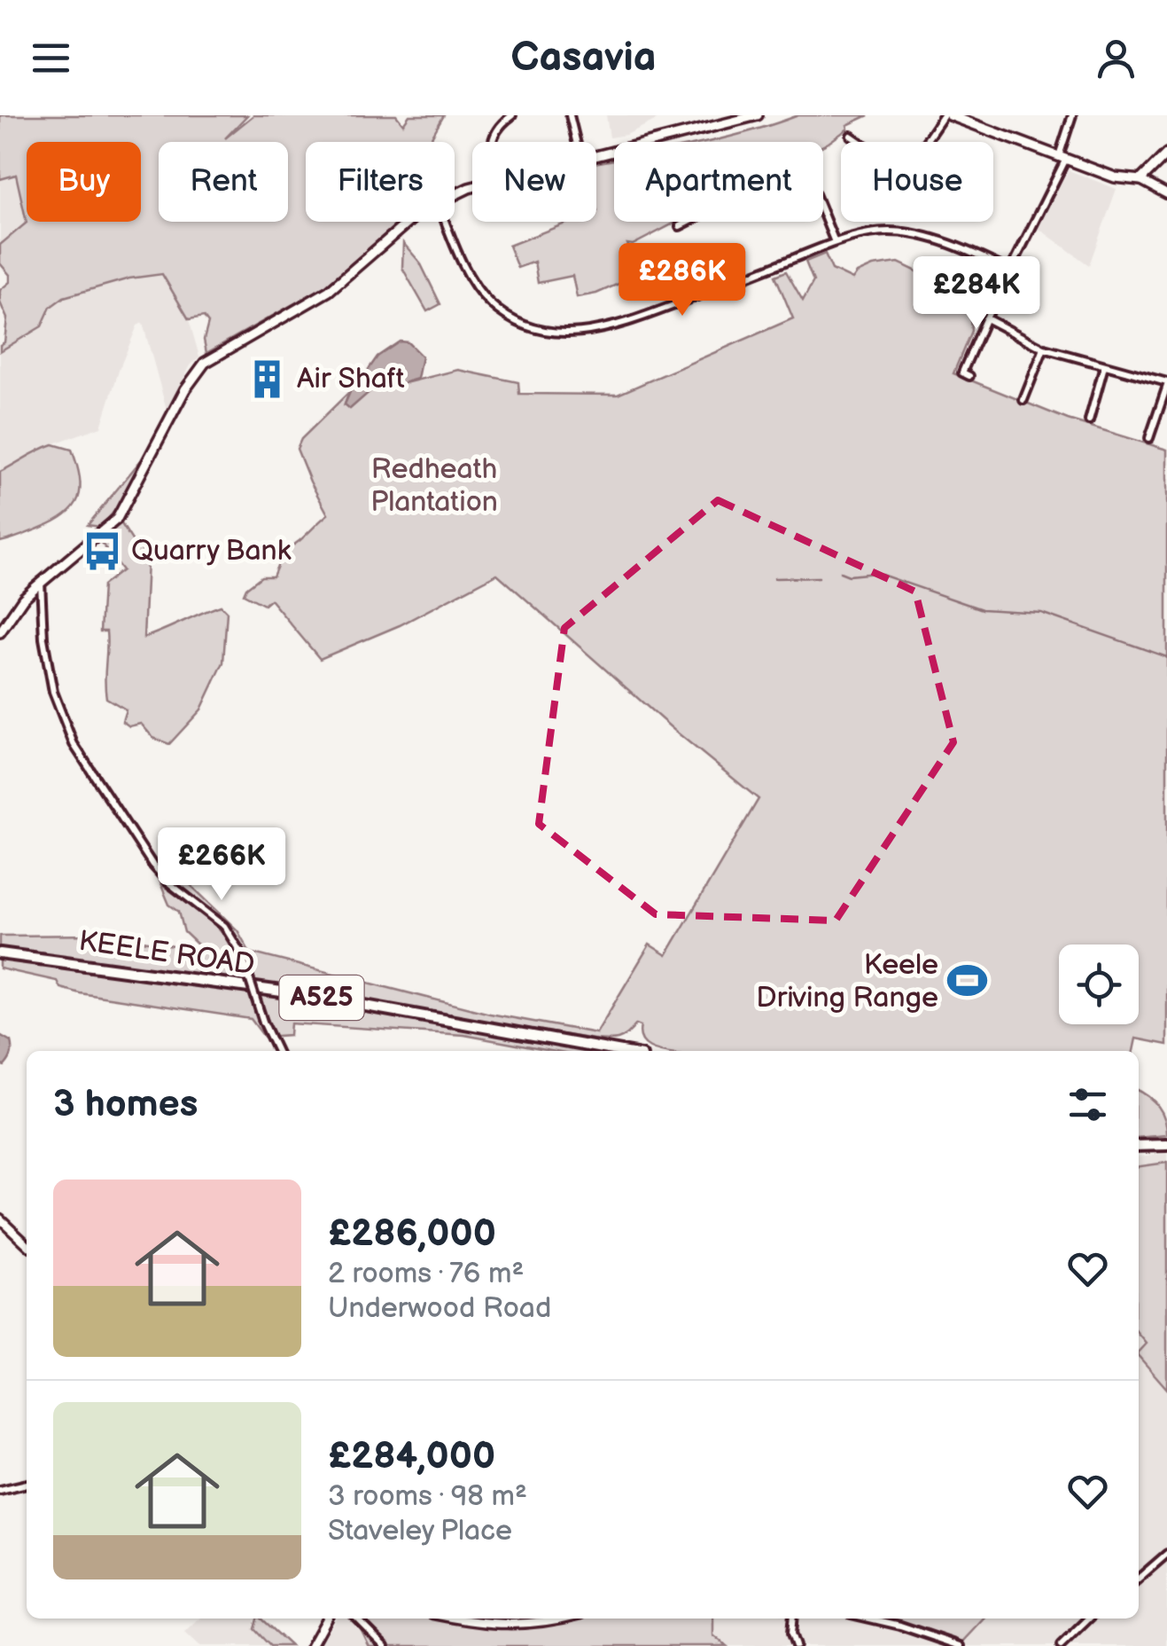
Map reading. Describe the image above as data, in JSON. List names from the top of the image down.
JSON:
{
  "streets": {
    "main road": ["KEELE ROAD", "A525"]
  },
  "parks": ["Redheath Plantation"],
  "places": {
    "building": ["Air Shaft"],
    "bus stop": ["Quarry Bank"],
    "sports": ["Keele Driving Range"]
  },
  "page": {
    "header": "Casavia",
    "chip": [
      "Buy",
      "Rent",
      "Filters",
      "New",
      "Apartment",
      "House"
    ],
    "price": ["£286K", "£284K", "£266K"],
    "heading": "3 homes",
    "list": [
      {
        "name": "£286,000",
        "note": "2 rooms · 76 m² · Underwood Road"
      },
      {
        "name": "£284,000",
        "note": "3 rooms · 98 m² · Staveley Place"
      }
    ]
  }
}
